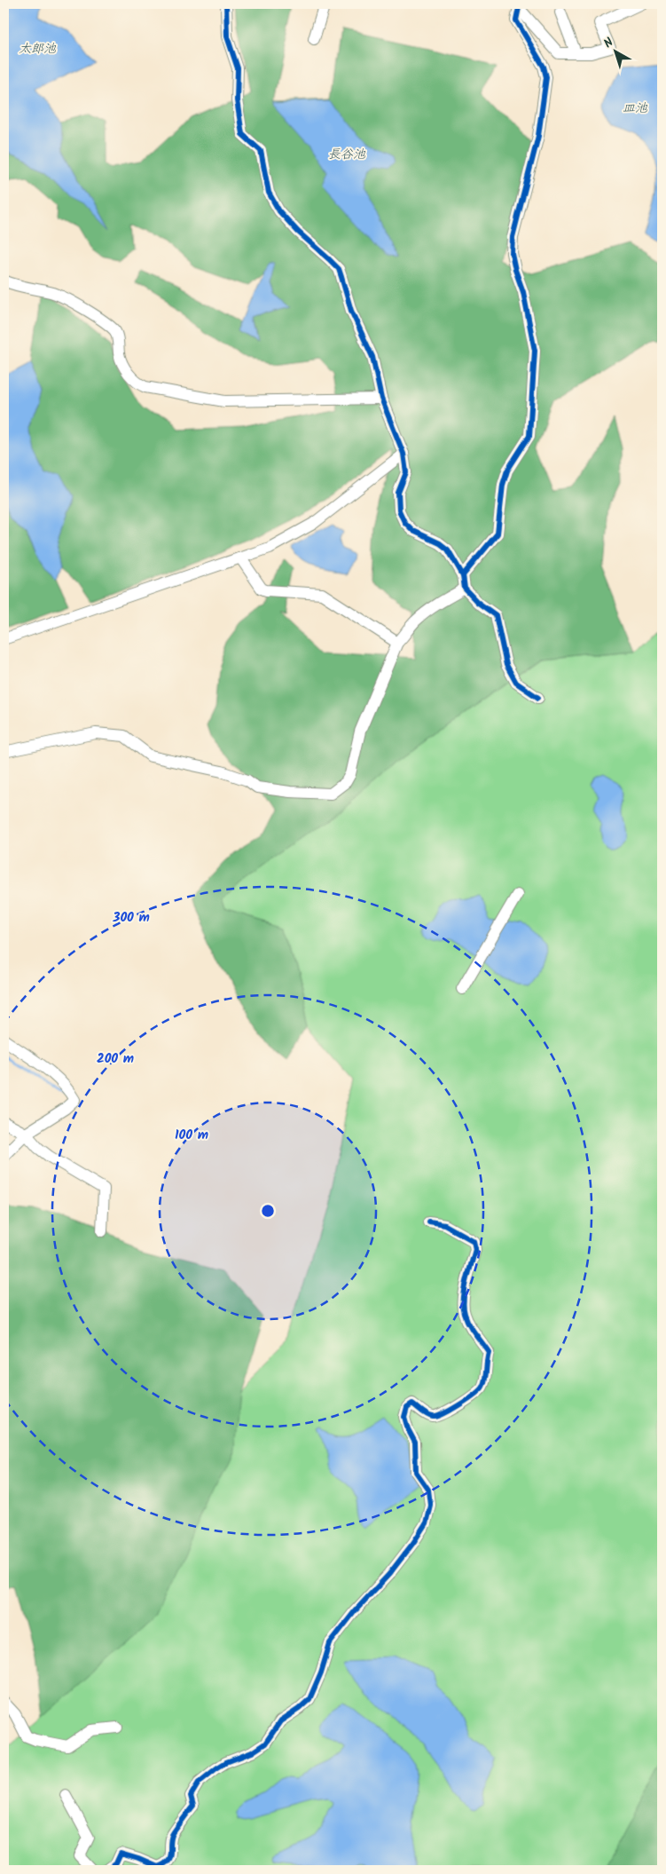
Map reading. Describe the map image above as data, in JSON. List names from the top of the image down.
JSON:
{
  "water": ["太郎池", "皿池", "長谷池"],
  "north": "top left",
  "rings": ["300 m", "200 m", "100 m"]
}
